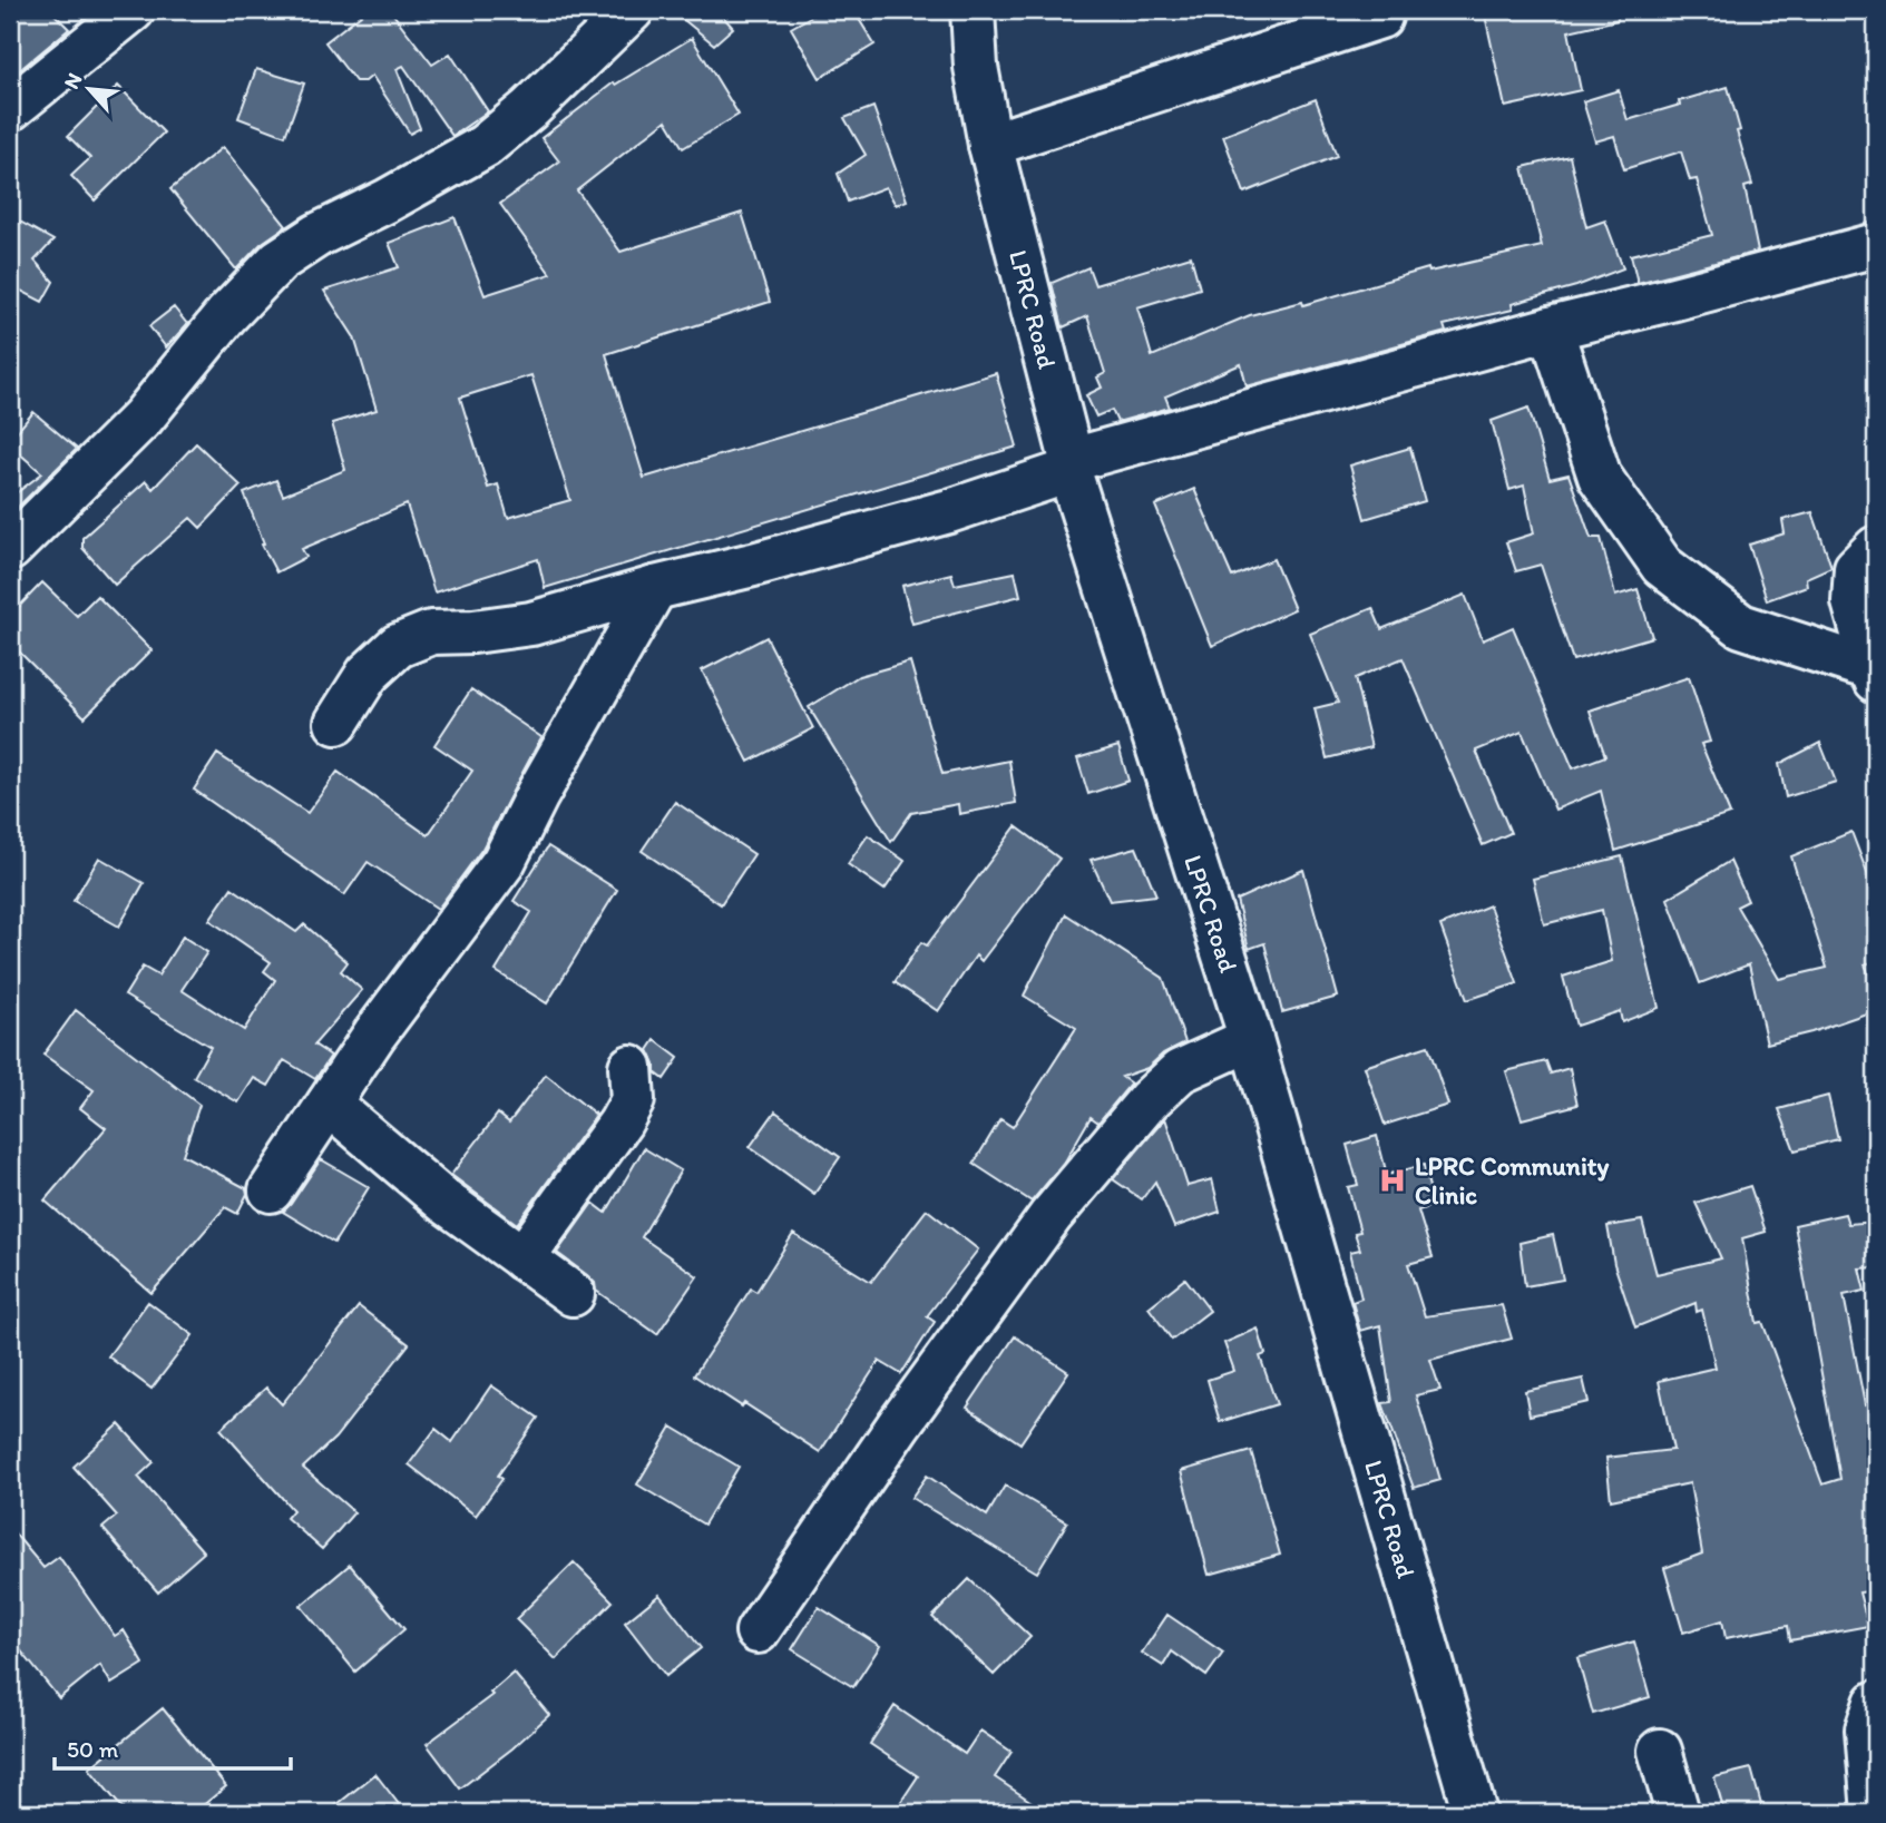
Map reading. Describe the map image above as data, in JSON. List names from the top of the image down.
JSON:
{
  "streets": {
    "street": ["LPRC Road"]
  },
  "places": {
    "hospital": ["LPRC Community Clinic"]
  },
  "scale_bar": "50 m",
  "north": "top left"
}
